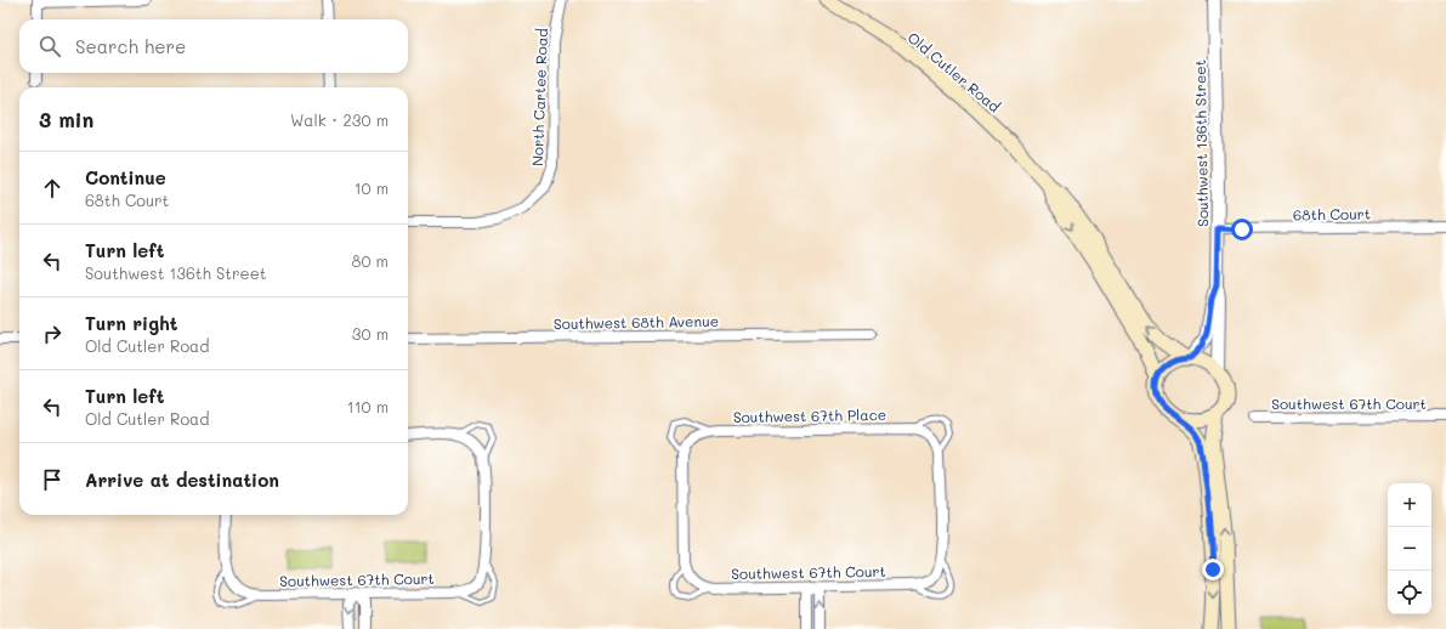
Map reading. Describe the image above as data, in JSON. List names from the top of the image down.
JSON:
{
  "streets": {
    "main road": ["Old Cutler Road"],
    "street": [
      "North Cartee Road",
      "Southwest 136th Street",
      "68th Court",
      "Southwest 68th Avenue",
      "Southwest 67th Court",
      "Southwest 67th Place"
    ]
  },
  "crossings": [
    ["Southwest 136th Street", "68th Court"]
  ],
  "page": {
    "search": "Search here",
    "heading": ["3 min", "Walk · 230 m"],
    "list": [
      ["Continue", "68th Court", "10 m"],
      ["Turn left", "Southwest 136th Street", "80 m"],
      ["Turn right", "Old Cutler Road", "30 m"],
      ["Turn left", "Old Cutler Road", "110 m"],
      "Arrive at destination"
    ],
    "map_buttons": ["+", "−"]
  }
}
